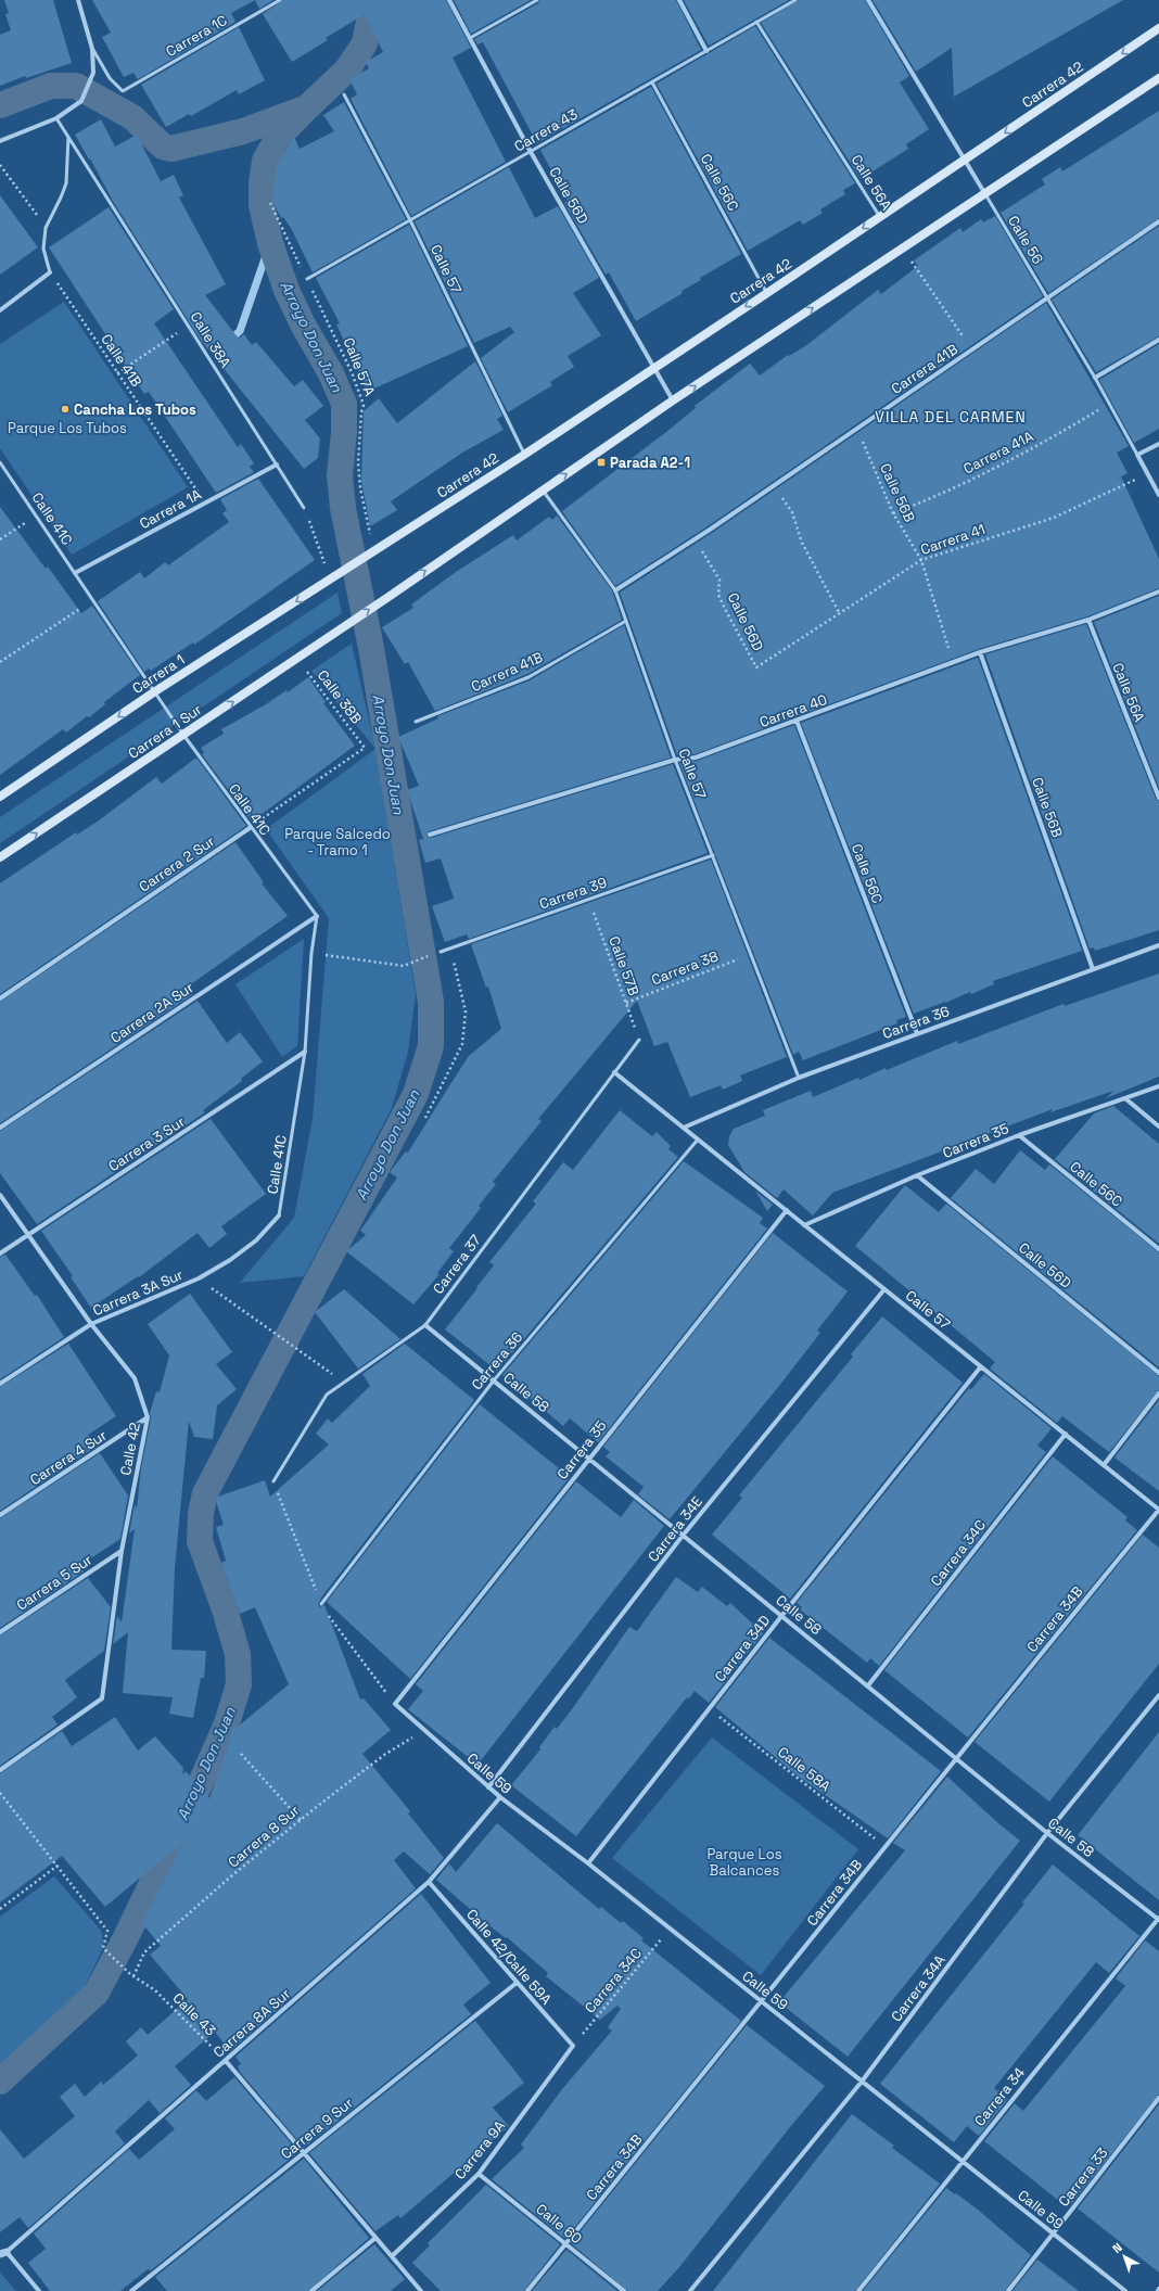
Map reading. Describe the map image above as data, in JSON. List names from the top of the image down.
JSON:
{
  "streets": {
    "street": [
      "Carrera 42",
      "Calle 56C",
      "Calle 56A",
      "Calle 56D",
      "Calle 56",
      "Calle 57",
      "Carrera 41B",
      "Calle 56B",
      "Carrera 1A",
      "Carrera 1",
      "Carrera 40",
      "Carrera 1 Sur",
      "Carrera 2 Sur",
      "Carrera 2A Sur",
      "Carrera 36",
      "Carrera 35",
      "Carrera 3 Sur",
      "Carrera 3A Sur",
      "Calle 58",
      "Calle 42",
      "Carrera 4 Sur",
      "Carrera 34E",
      "Carrera 34C",
      "Carrera 5 Sur",
      "Carrera 34B",
      "Carrera 34D",
      "Calle 59",
      "Calle 42/Calle 59A",
      "Carrera 34A",
      "Carrera 8A Sur",
      "Carrera 34",
      "Carrera 9 Sur",
      "Carrera 9A",
      "Carrera 33",
      "Calle 60"
    ],
    "lane": [
      "Carrera 1C",
      "Carrera 43",
      "Calle 38A",
      "Calle 41C",
      "Carrera 39",
      "Carrera 37"
    ],
    "path": [
      "Calle 41B",
      "Calle 57A",
      "Carrera 41A",
      "Carrera 41",
      "Calle 38B",
      "Calle 57B",
      "Carrera 38",
      "Calle 58A",
      "Carrera 8 Sur",
      "Calle 43"
    ]
  },
  "crossings": [
    ["Carrera 42", "Calle 56C"],
    ["Carrera 42", "Calle 56A"],
    ["Carrera 42", "Calle 56D"],
    ["Carrera 42", "Calle 56"],
    ["Carrera 42", "Calle 57"],
    ["Carrera 42", "Calle 57A"],
    ["Carrera 42", "Carrera 1"],
    ["Carrera 43", "Calle 56C"],
    ["Carrera 43", "Calle 56A"],
    ["Carrera 43", "Calle 56D"],
    ["Carrera 43", "Calle 57"],
    ["Carrera 43", "Calle 57A"],
    ["Calle 56C", "Carrera 40"],
    ["Calle 56C", "Carrera 36"],
    ["Calle 56C", "Carrera 35"],
    ["Calle 56A", "Carrera 40"],
    ["Calle 56D", "Carrera 41B"],
    ["Calle 56D", "Carrera 41"],
    ["Calle 56D", "Carrera 35"],
    ["Calle 56", "Carrera 41B"],
    ["Calle 56", "Carrera 41A"],
    ["Calle 56", "Carrera 41"],
    ["Calle 57", "Carrera 41B"],
    ["Calle 57", "Carrera 40"],
    ["Calle 57", "Carrera 1 Sur"],
    ["Calle 57", "Carrera 39"],
    ["Calle 57", "Carrera 38"],
    ["Calle 57", "Carrera 36"],
    ["Calle 57", "Carrera 35"],
    ["Calle 57", "Carrera 34E"],
    ["Calle 57", "Carrera 34C"],
    ["Calle 57", "Carrera 34B"],
    ["Calle 57", "Carrera 34D"],
    ["Calle 38A", "Carrera 1A"],
    ["Calle 41B", "Carrera 1A"],
    ["Carrera 41B", "Calle 56B"],
    ["Carrera 41A", "Calle 56B"],
    ["Calle 56B", "Carrera 41"],
    ["Calle 56B", "Carrera 40"],
    ["Calle 56B", "Carrera 36"],
    ["Carrera 1A", "Calle 41C"],
    ["Calle 41C", "Carrera 1"],
    ["Calle 41C", "Calle 38B"],
    ["Calle 41C", "Carrera 1 Sur"],
    ["Calle 41C", "Carrera 2 Sur"],
    ["Calle 41C", "Carrera 2A Sur"],
    ["Calle 41C", "Carrera 3 Sur"],
    ["Calle 41C", "Carrera 3A Sur"],
    ["Calle 38B", "Carrera 1 Sur"],
    ["Calle 38B", "Carrera 2 Sur"],
    ["Carrera 39", "Calle 57B"],
    ["Calle 57B", "Carrera 38"],
    ["Calle 57B", "Carrera 37"],
    ["Carrera 36", "Calle 58"],
    ["Carrera 35", "Calle 58"],
    ["Carrera 35", "Calle 59"],
    ["Carrera 3 Sur", "Calle 42"],
    ["Carrera 37", "Calle 58"],
    ["Carrera 3A Sur", "Calle 42"],
    ["Calle 58", "Carrera 34E"],
    ["Calle 58", "Carrera 34C"],
    ["Calle 58", "Carrera 34B"],
    ["Calle 58", "Carrera 34D"],
    ["Calle 58", "Carrera 34A"],
    ["Calle 58", "Carrera 34"],
    ["Calle 42", "Carrera 4 Sur"],
    ["Calle 42", "Carrera 5 Sur"],
    ["Carrera 34E", "Calle 59"],
    ["Carrera 34C", "Calle 59"],
    ["Carrera 34C", "Calle 42/Calle 59A"],
    ["Carrera 34C", "Carrera 9A"],
    ["Carrera 34B", "Calle 58A"],
    ["Carrera 34B", "Calle 59"],
    ["Carrera 34B", "Calle 60"],
    ["Carrera 34D", "Calle 58A"],
    ["Carrera 34D", "Calle 59"],
    ["Calle 59", "Carrera 8 Sur"],
    ["Calle 59", "Carrera 34A"],
    ["Calle 59", "Carrera 8A Sur"],
    ["Calle 59", "Carrera 34"],
    ["Calle 59", "Carrera 33"],
    ["Carrera 8 Sur", "Calle 43"],
    ["Calle 42/Calle 59A", "Carrera 8A Sur"],
    ["Calle 42/Calle 59A", "Carrera 9 Sur"],
    ["Calle 42/Calle 59A", "Carrera 9A"],
    ["Calle 43", "Carrera 8A Sur"],
    ["Carrera 9A", "Calle 60"]
  ],
  "one_way": ["Carrera 1", "Carrera 1 Sur"],
  "districts": ["VILLA DEL CARMEN"],
  "water": ["Arroyo Don Juan"],
  "parks": ["Parque Los Tubos", "Parque Salcedo - Tramo 1", "Parque Los Balcances"],
  "places": {
    "other": ["Cancha Los Tubos"],
    "transit": ["Parada A2-1"]
  },
  "north": "top left"
}
